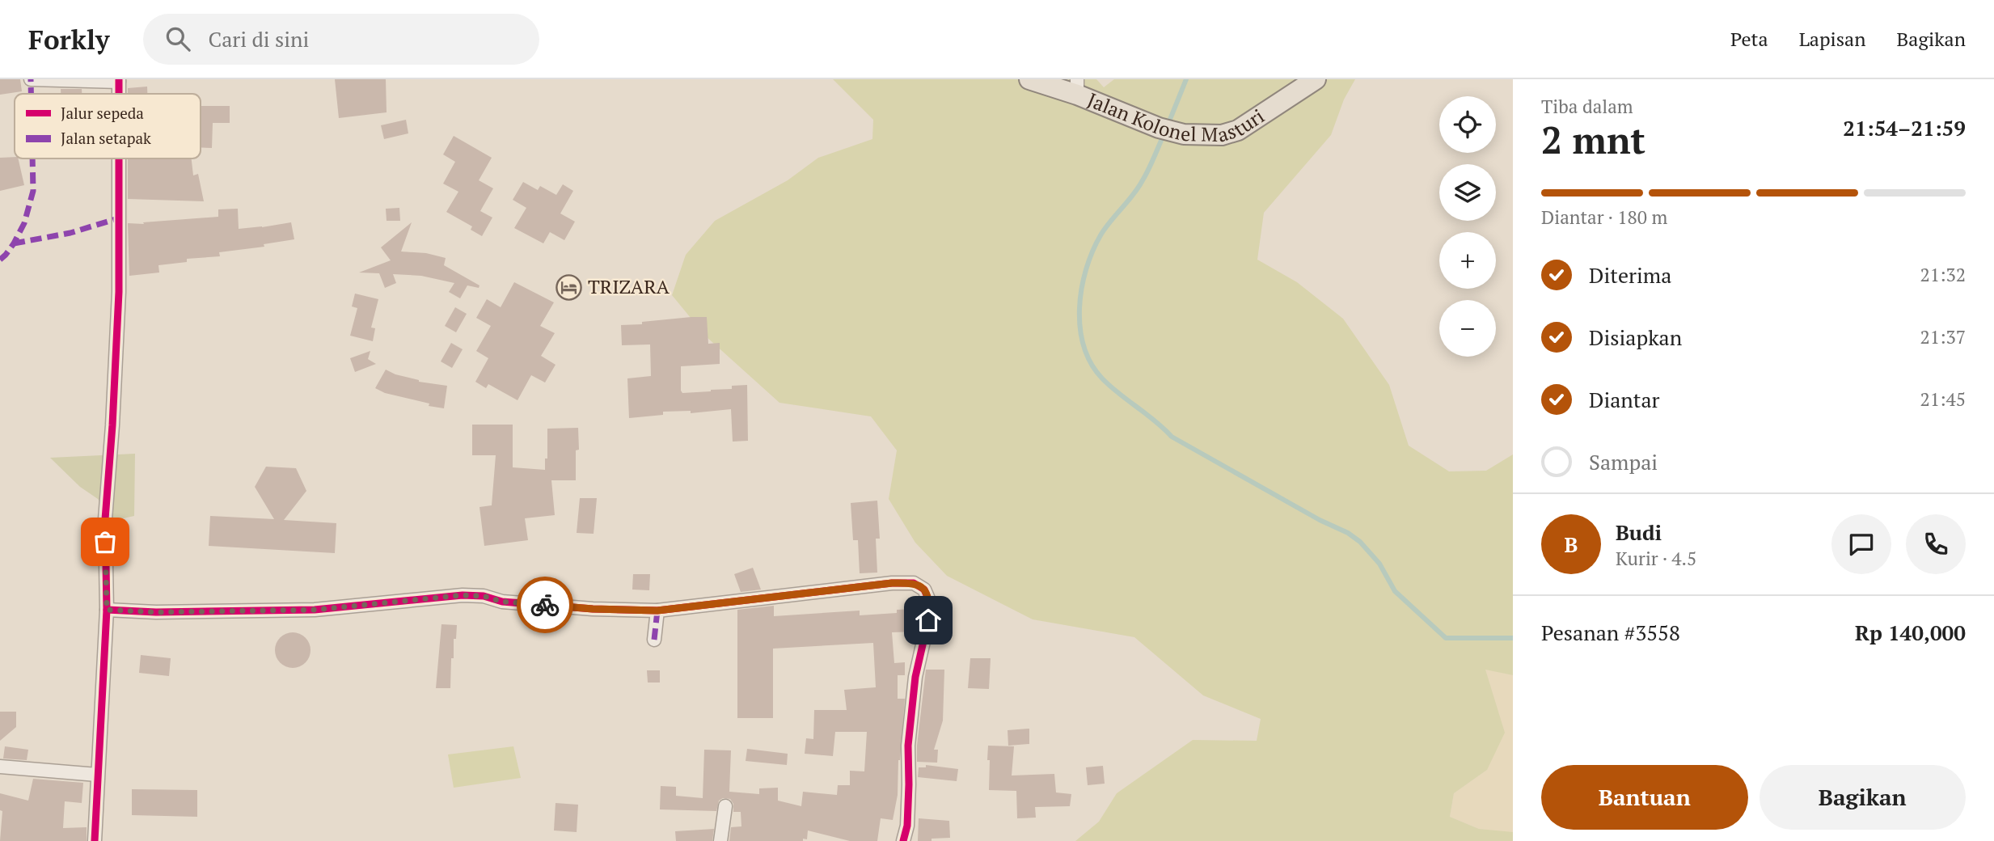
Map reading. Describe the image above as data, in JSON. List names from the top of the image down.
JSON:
{
  "streets": {
    "main road": ["Jalan Kolonel Masturi"]
  },
  "places": {
    "hotel": ["TRIZARA"]
  },
  "legend": ["Jalur sepeda", "Jalan setapak"],
  "page": {
    "header": "Forkly",
    "search": "Cari di sini",
    "nav": ["Peta", "Lapisan", "Bagikan"],
    "heading": ["2 mnt", "Tiba dalam", "21:54–21:59"],
    "panel": [
      "Budi",
      "Kurir · 4.5",
      "Pesanan #3558",
      "Rp 140,000"
    ],
    "map_buttons": ["+", "−"],
    "bar": "Diantar · 180 m",
    "list": [
      ["Diterima", "21:32"],
      ["Disiapkan", "21:37"],
      ["Diantar", "21:45"],
      "Sampai"
    ],
    "round": "B",
    "buttons": ["Bantuan", "Bagikan"]
  }
}
